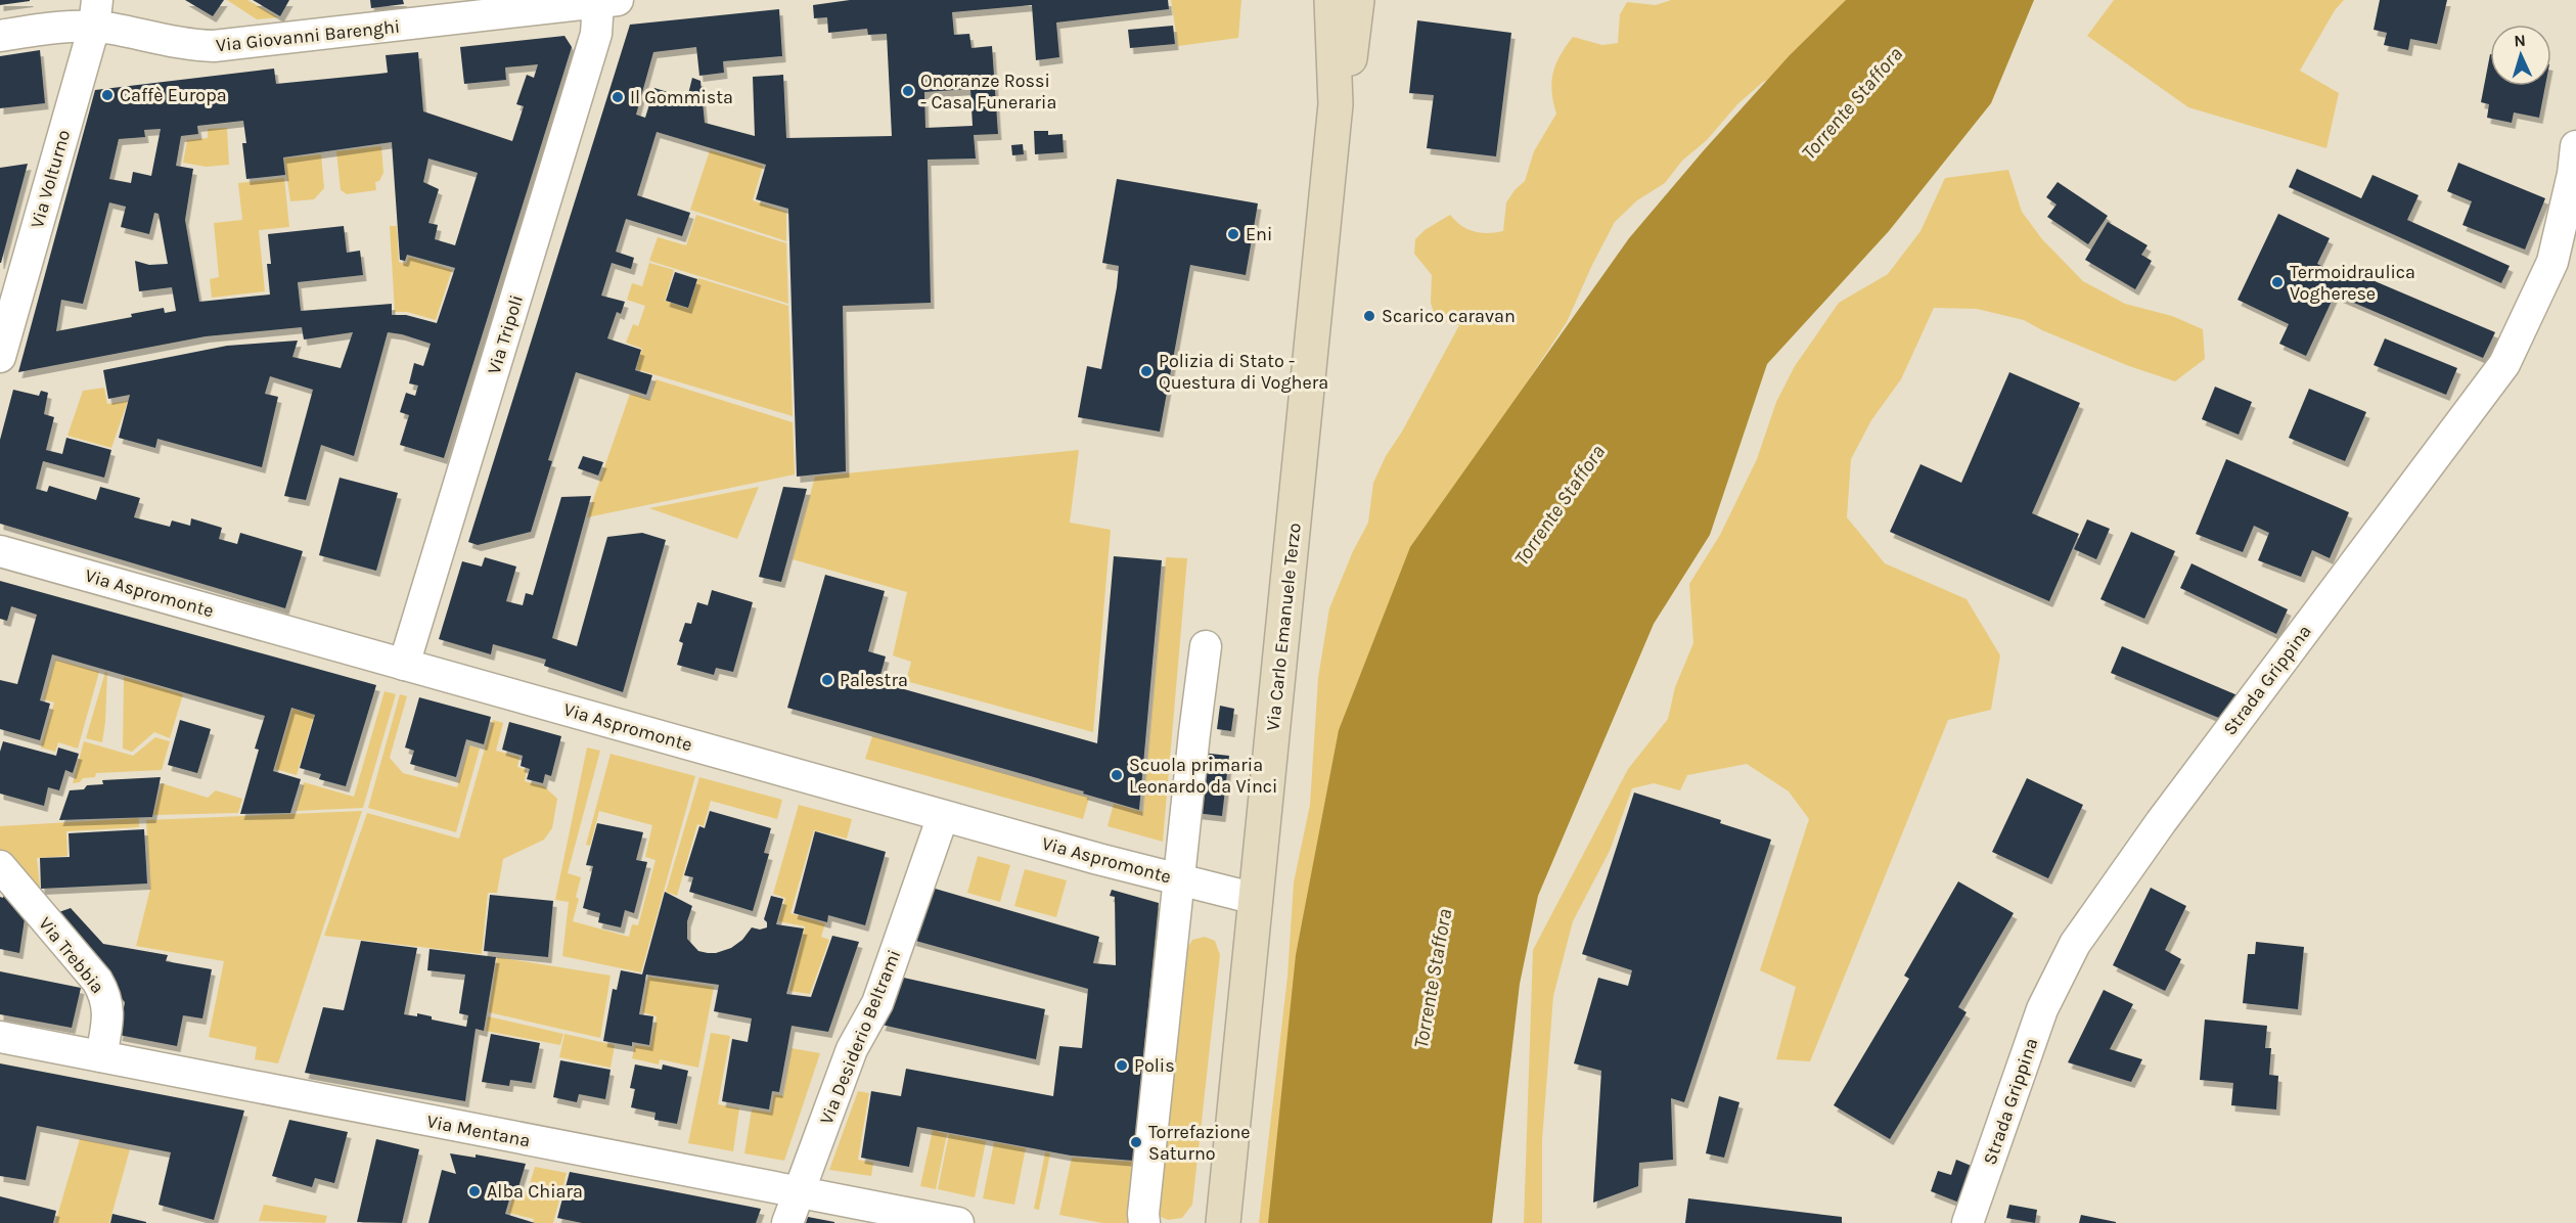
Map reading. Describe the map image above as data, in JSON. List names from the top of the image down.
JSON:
{
  "streets": {
    "main road": ["Via Carlo Emanuele Terzo"],
    "street": [
      "Via Giovanni Barenghi",
      "Via Volturno",
      "Via Tripoli",
      "Via Aspromonte",
      "Strada Grippina",
      "Via Trebbia",
      "Via Desiderio Beltrami",
      "Via Mentana"
    ]
  },
  "crossings": [
    ["Via Giovanni Barenghi", "Via Volturno"],
    ["Via Giovanni Barenghi", "Via Tripoli"],
    ["Via Tripoli", "Via Aspromonte"],
    ["Via Aspromonte", "Via Carlo Emanuele Terzo"],
    ["Via Aspromonte", "Via Desiderio Beltrami"],
    ["Via Trebbia", "Via Mentana"],
    ["Via Desiderio Beltrami", "Via Mentana"]
  ],
  "water": ["Torrente Staffora"],
  "places": [
    "Onoranze Rossi - Casa Funeraria",
    "Caffè Europa",
    "Il Gommista",
    "Eni",
    "Termoidraulica Vogherese",
    "Scarico caravan",
    "Polizia di Stato - Questura di Voghera",
    "Palestra",
    "Scuola primaria Leonardo da Vinci",
    "Polis",
    "Torrefazione Saturno",
    "Alba Chiara"
  ],
  "north": "top"
}
